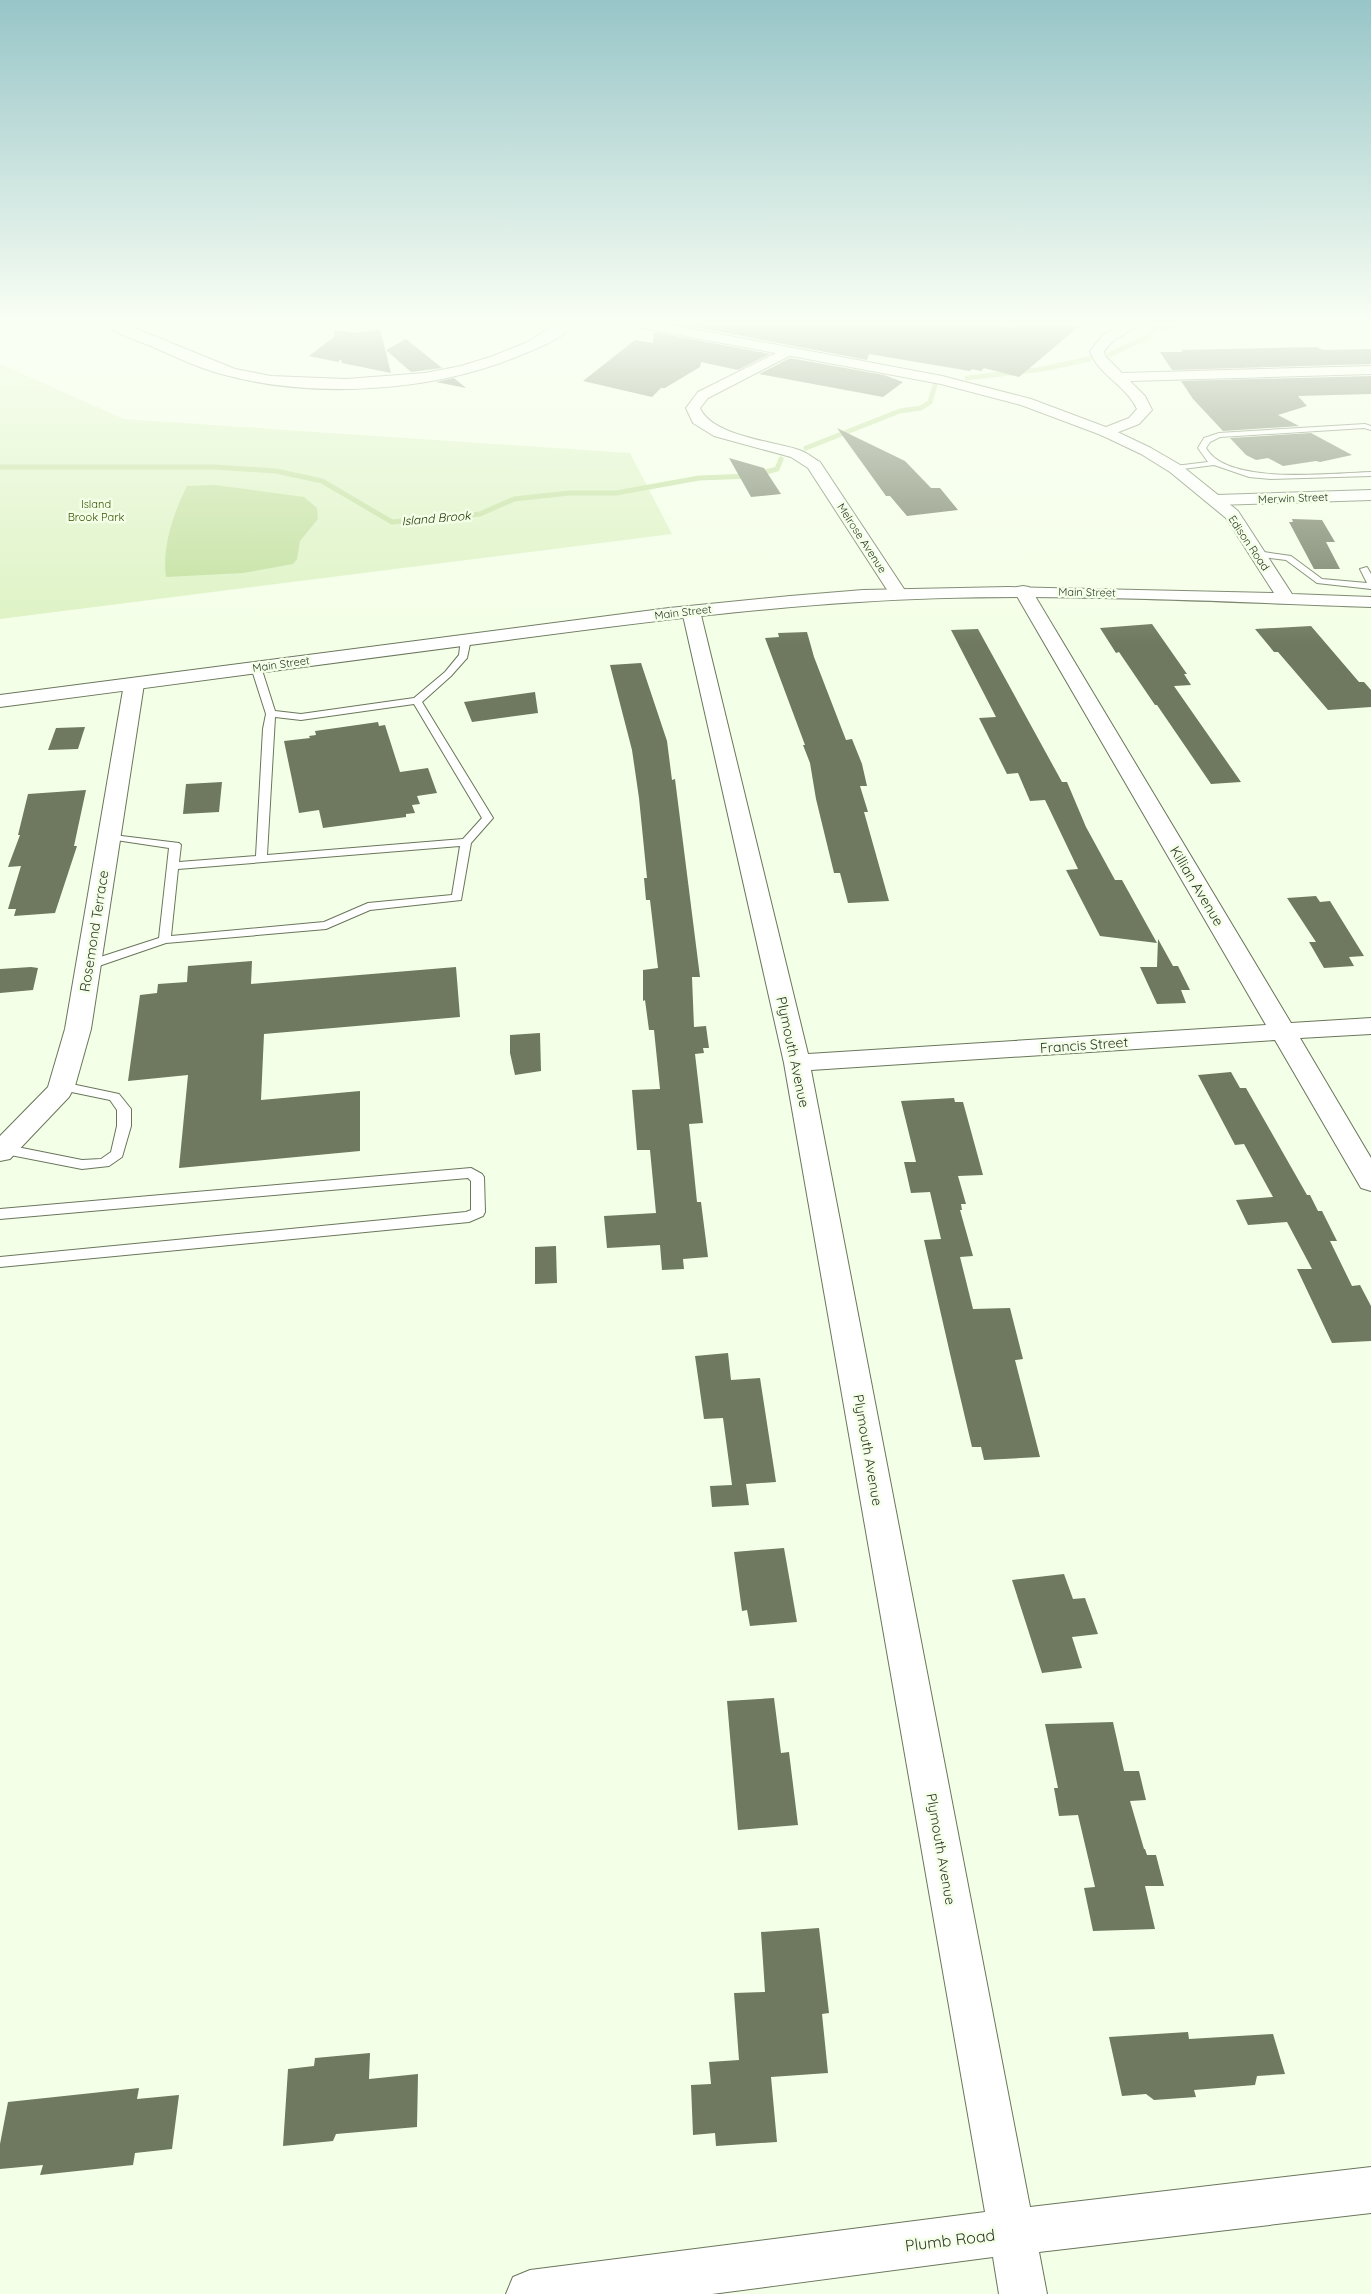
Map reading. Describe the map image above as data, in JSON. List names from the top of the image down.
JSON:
{
  "streets": {
    "street": [
      "Merwin Street",
      "Melrose Avenue",
      "Edison Road",
      "Main Street",
      "Killian Avenue",
      "Rosemond Terrace",
      "Francis Street",
      "Plymouth Avenue",
      "Plumb Road"
    ]
  },
  "crossings": [
    ["Merwin Street", "Edison Road"],
    ["Melrose Avenue", "Main Street"],
    ["Edison Road", "Main Street"],
    ["Main Street", "Killian Avenue"],
    ["Main Street", "Rosemond Terrace"],
    ["Main Street", "Plymouth Avenue"],
    ["Killian Avenue", "Francis Street"],
    ["Francis Street", "Plymouth Avenue"],
    ["Plymouth Avenue", "Plumb Road"]
  ],
  "water": ["Island Brook"],
  "parks": ["Island Brook Park"]
}
